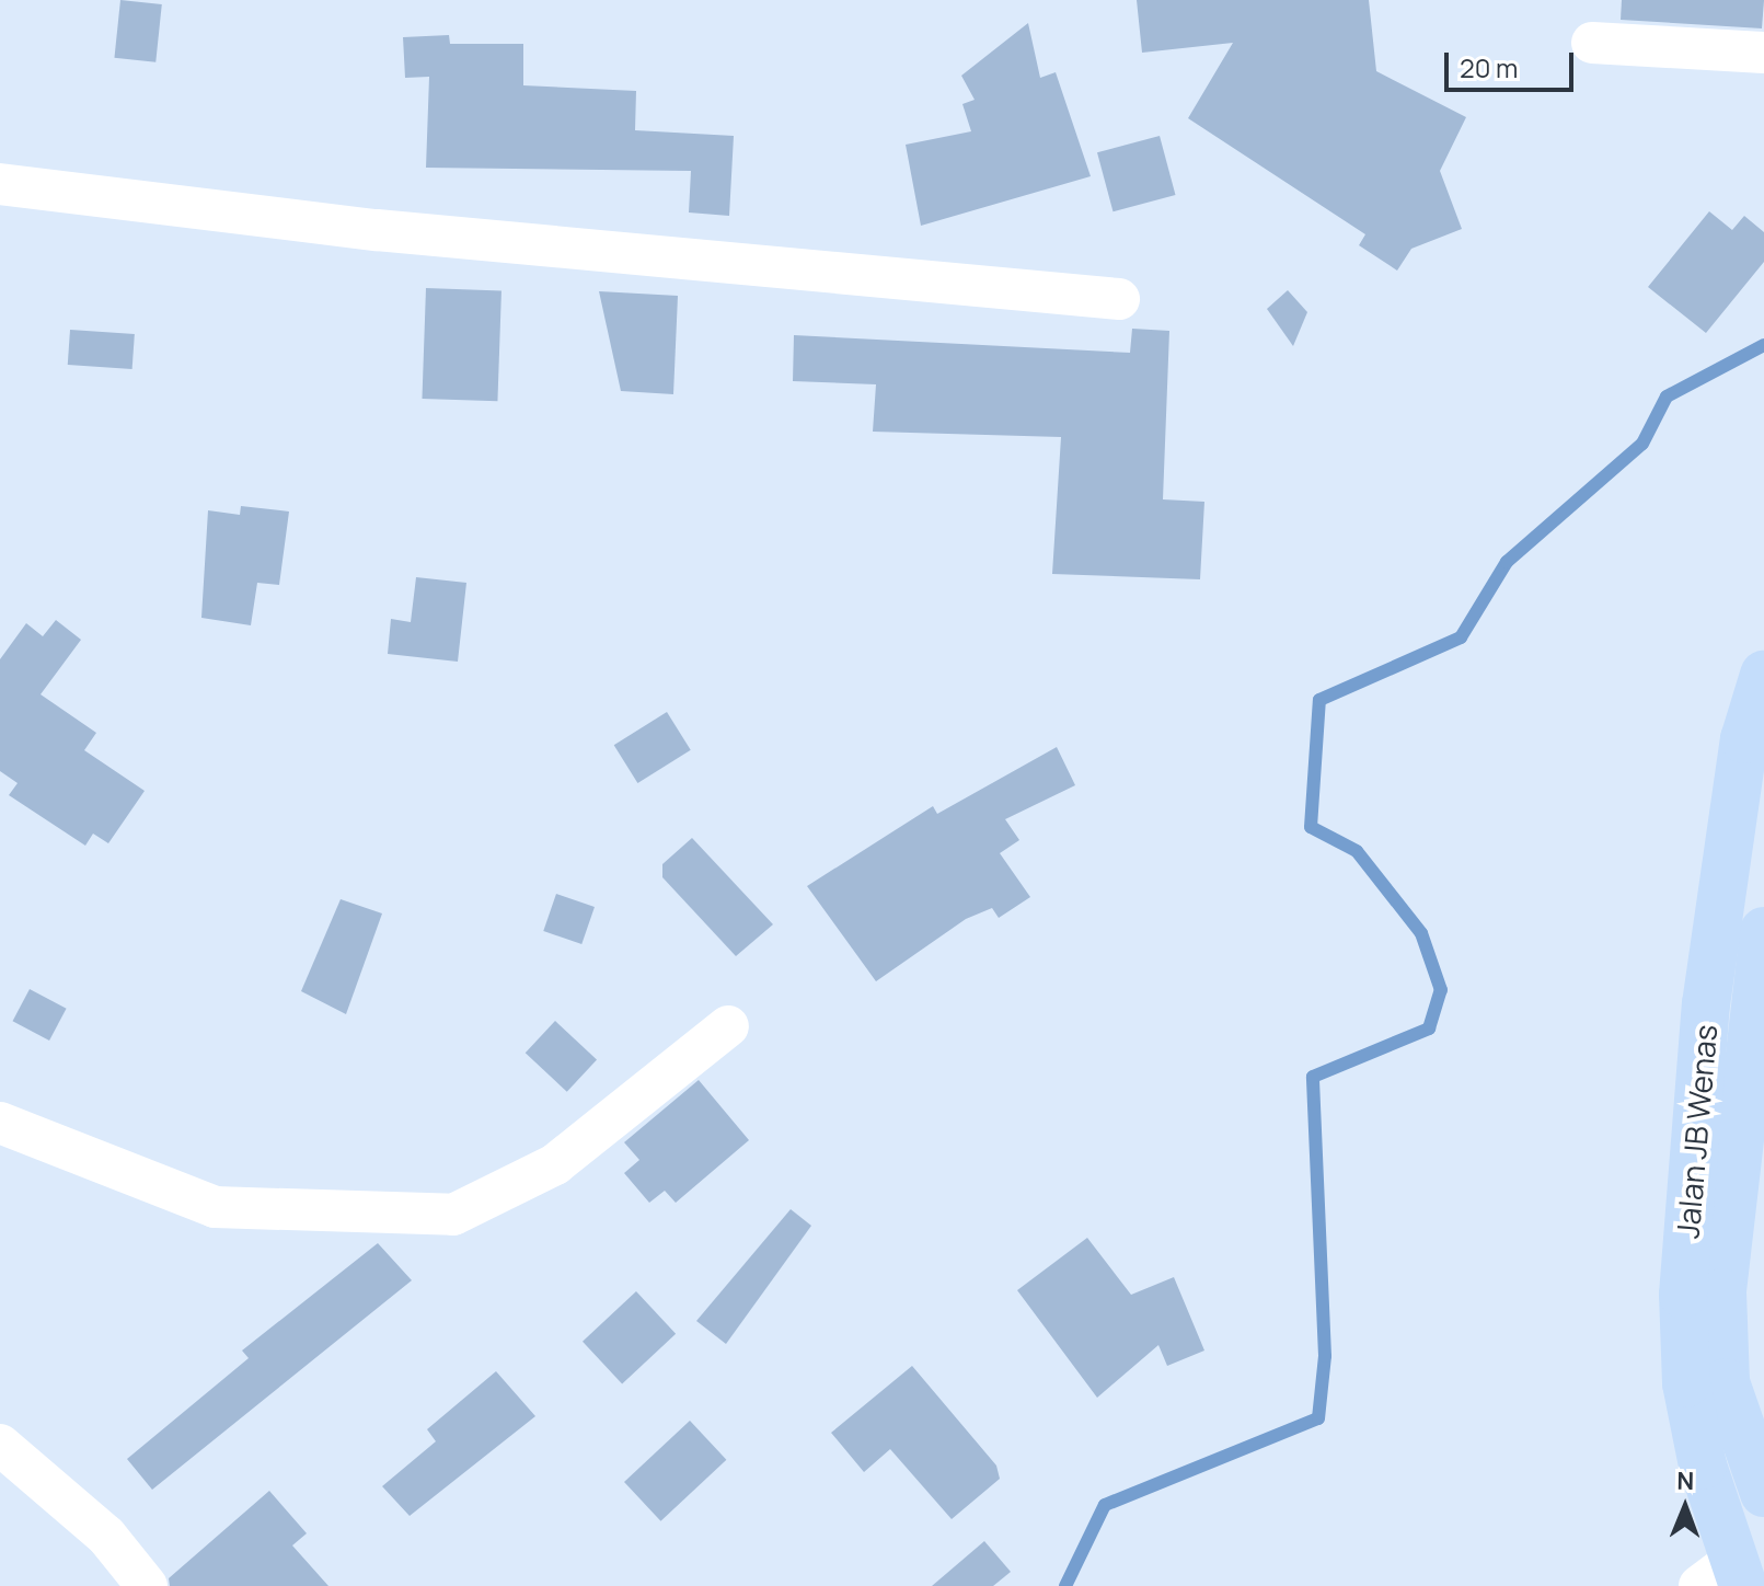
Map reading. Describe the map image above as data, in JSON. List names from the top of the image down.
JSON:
{
  "streets": {
    "main road": ["Jalan JB Wenas"]
  },
  "scale_bar": "20 m",
  "north": "top"
}
